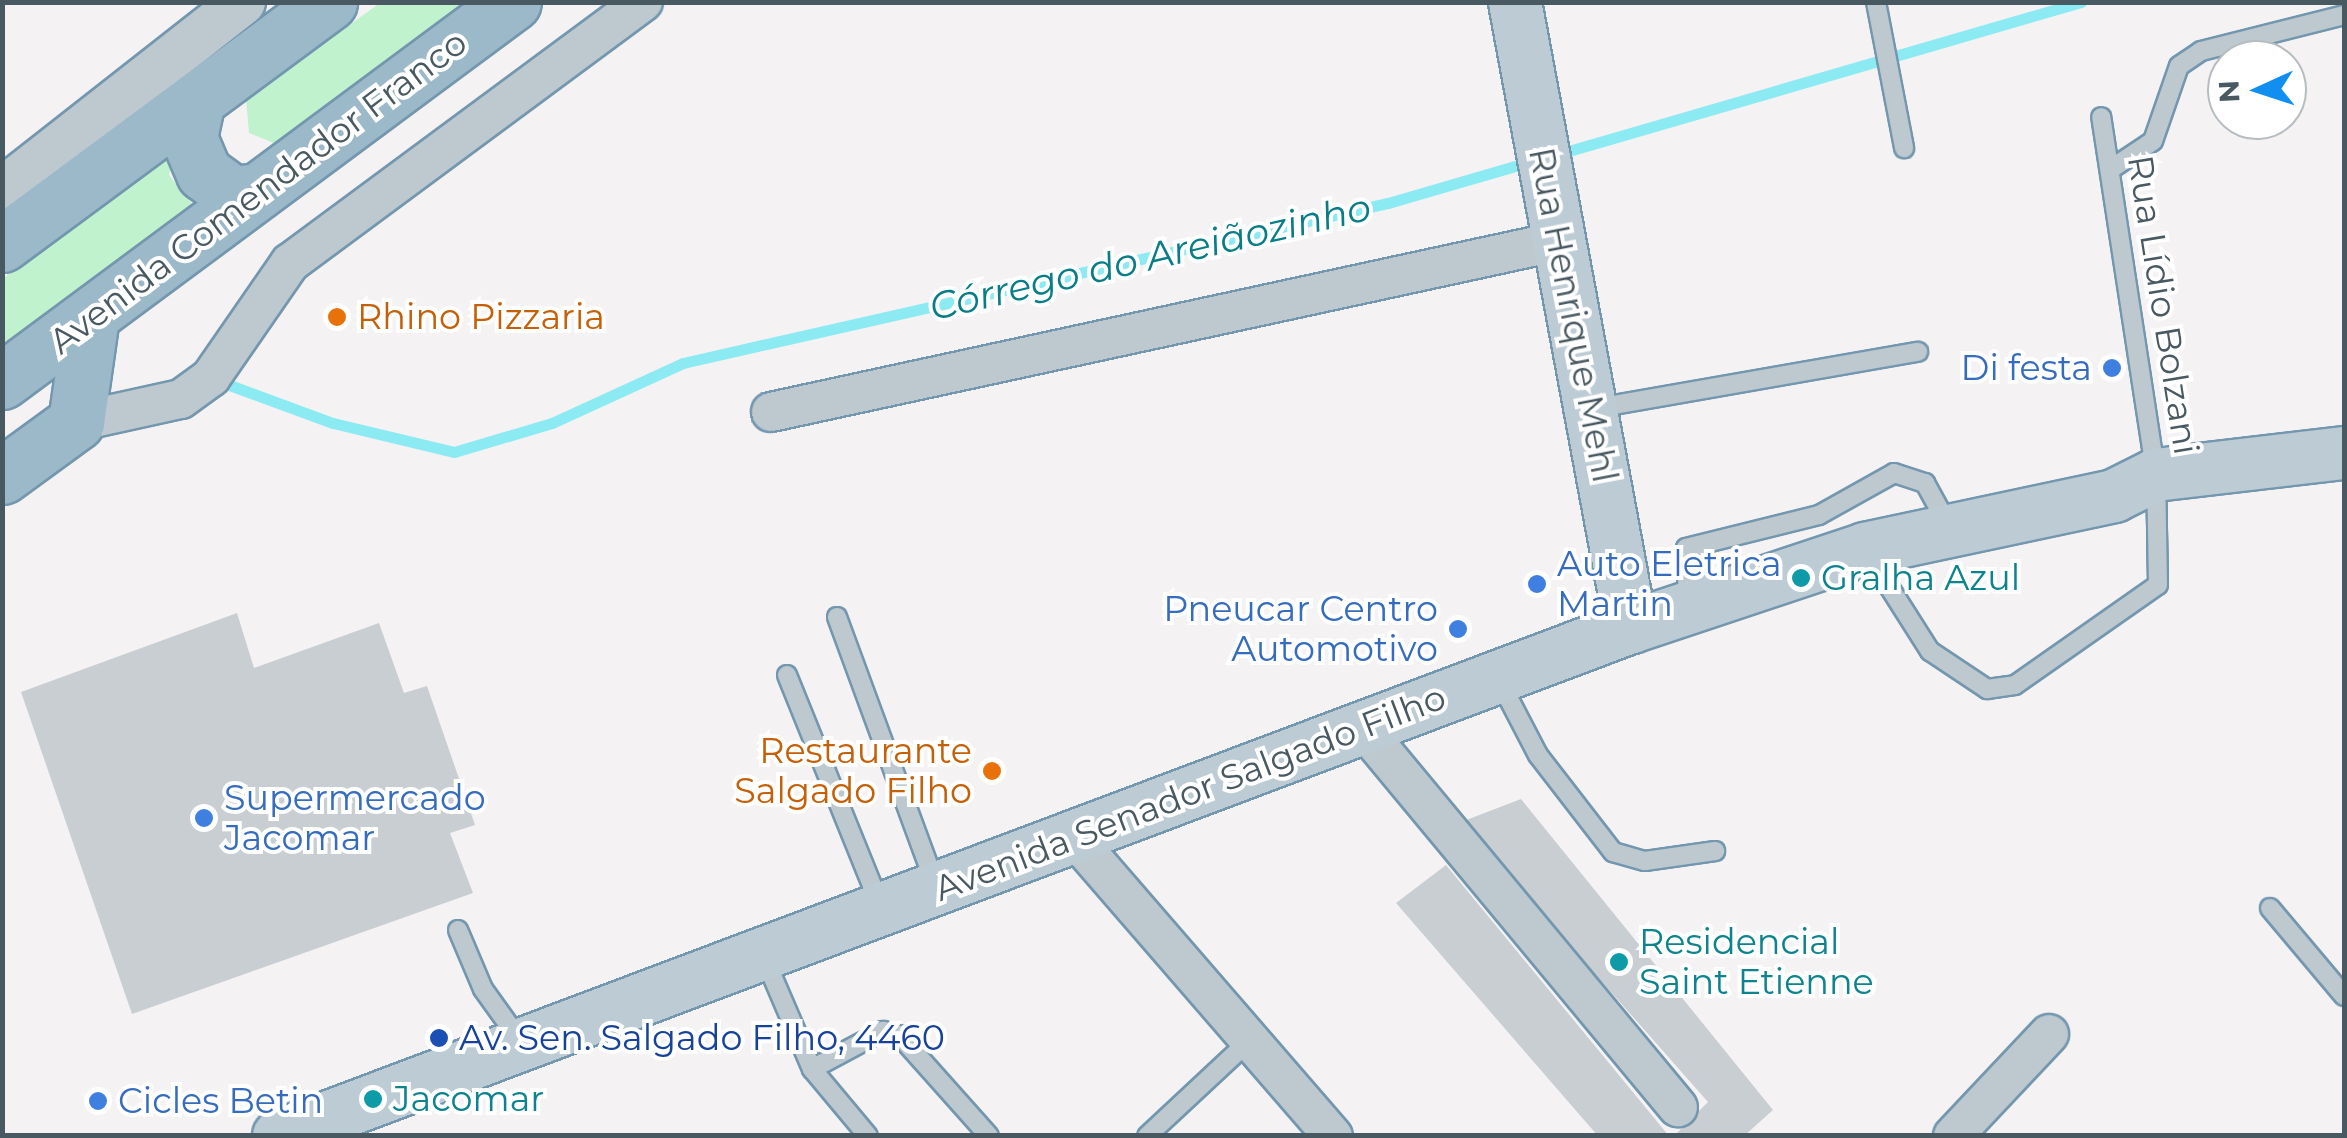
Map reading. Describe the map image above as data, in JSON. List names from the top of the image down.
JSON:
{
  "streets": {
    "highway": ["Avenida Comendador Franco"],
    "main road": ["Rua Henrique Mehl", "Avenida Senador Salgado Filho"],
    "lane": ["Rua Lídio Bolzani"]
  },
  "crossings": [
    ["Rua Lídio Bolzani", "Avenida Senador Salgado Filho"],
    ["Rua Henrique Mehl", "Avenida Senador Salgado Filho"]
  ],
  "water": ["Córrego do Areiãozinho"],
  "places": [
    "Rhino Pizzaria",
    "Di festa",
    "Gralha Azul",
    "Auto Eletrica Martin",
    "Pneucar Centro Automotivo",
    "Restaurante Salgado Filho",
    "Supermercado Jacomar",
    "Residencial Saint Etienne",
    "Av. Sen. Salgado Filho, 4460",
    "Jacomar",
    "Cicles Betin"
  ],
  "north": "left"
}
